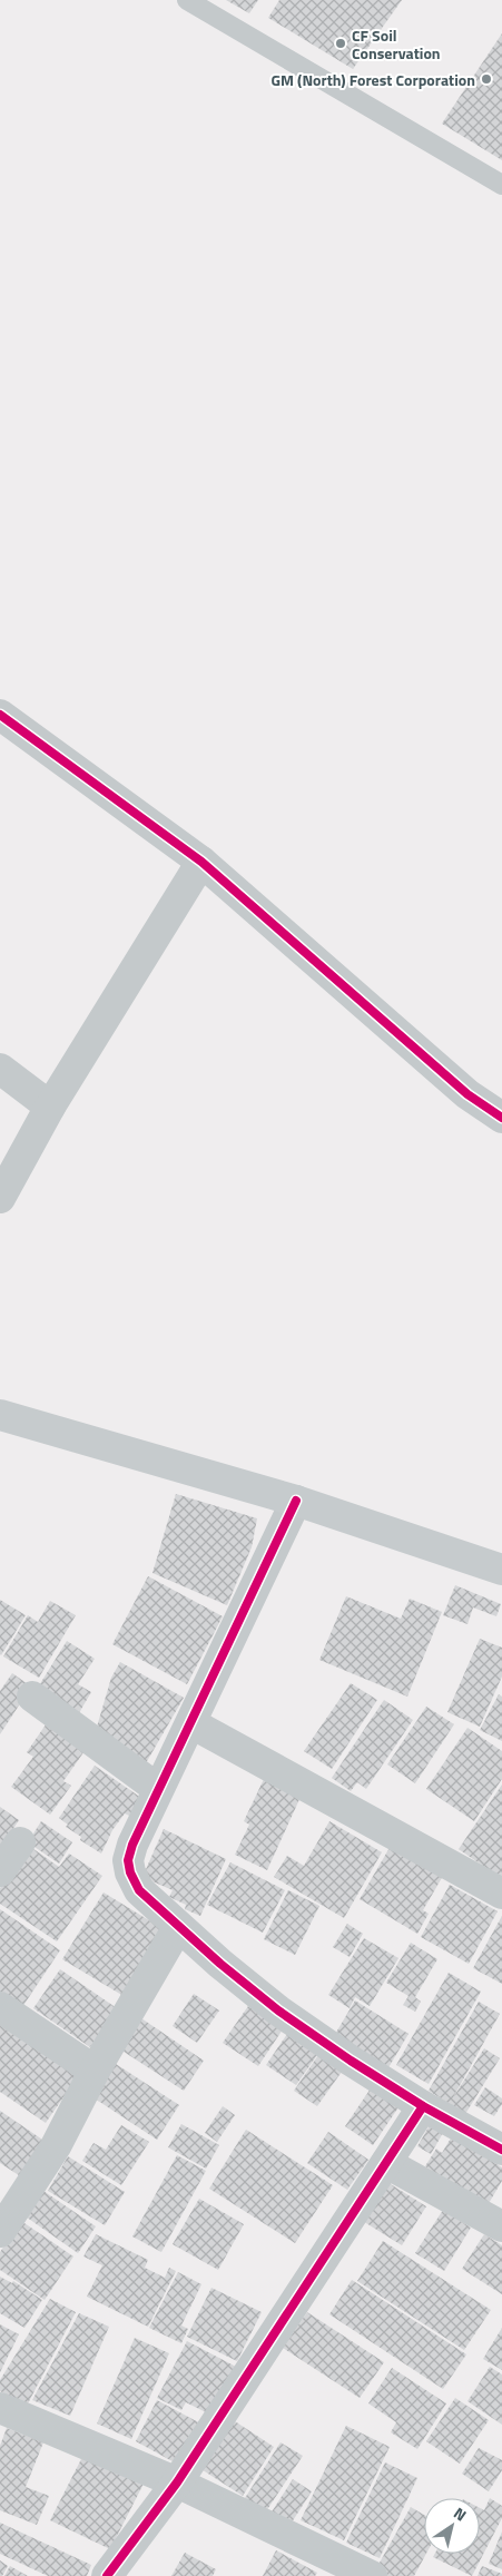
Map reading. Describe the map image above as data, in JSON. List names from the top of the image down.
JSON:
{
  "places": ["CF Soil Conservation", "GM (North) Forest Corporation"],
  "north": "top right"
}
